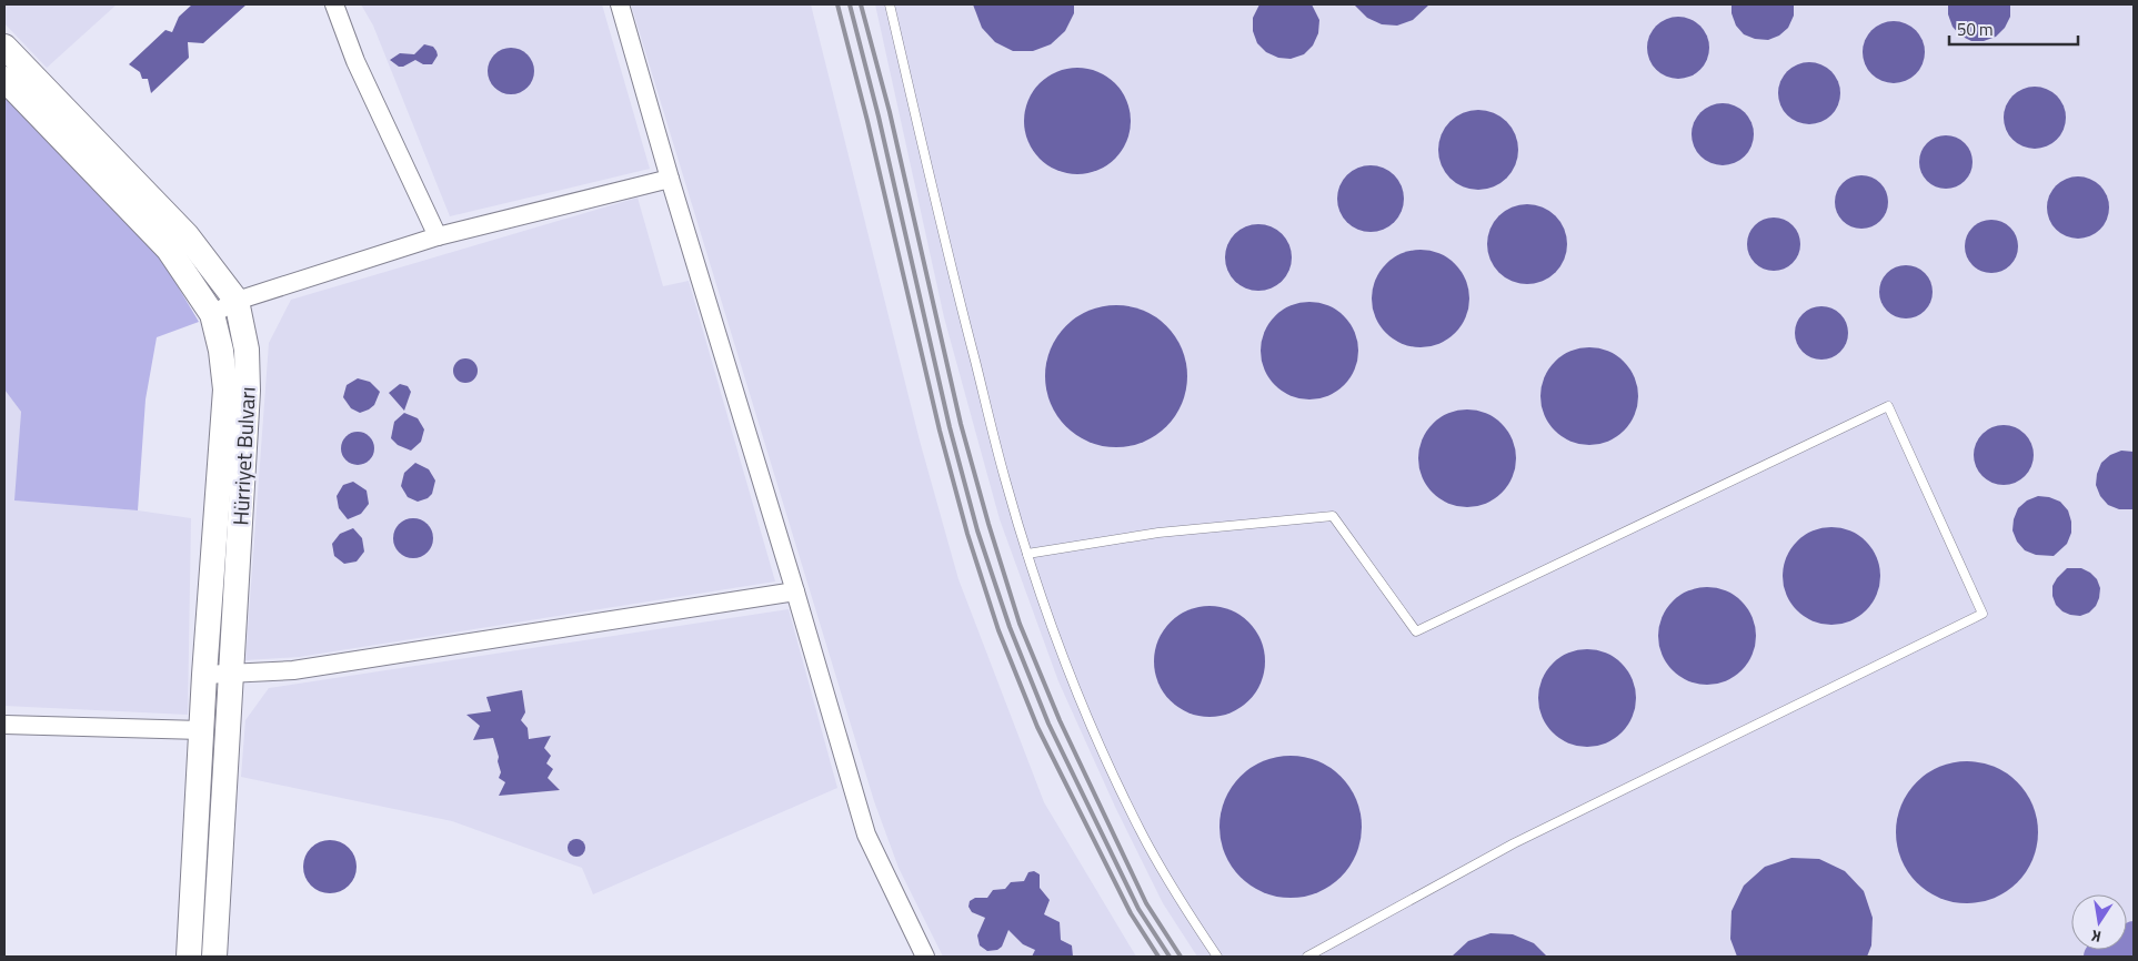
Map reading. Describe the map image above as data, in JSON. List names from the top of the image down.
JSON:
{
  "streets": {
    "main road": ["Hürriyet Bulvarı"]
  },
  "scale_bar": "50 m",
  "north": "bottom"
}
